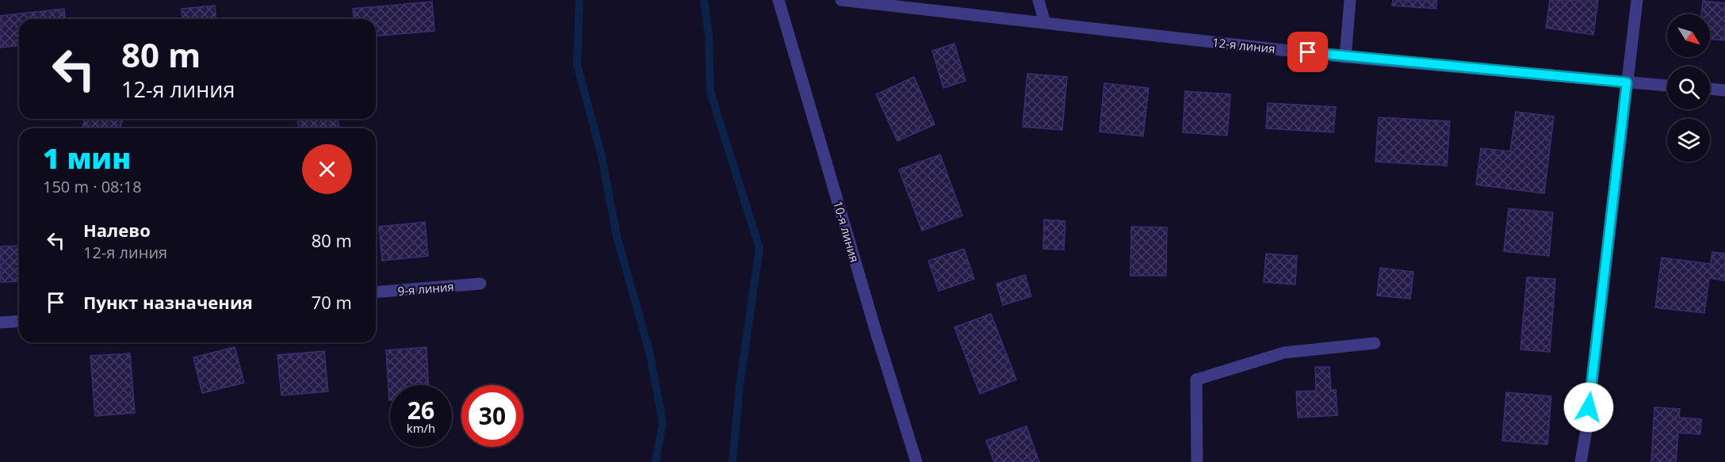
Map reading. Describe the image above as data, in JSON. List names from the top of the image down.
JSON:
{
  "streets": {
    "street": ["12-я линия", "10-я линия", "9-я линия"]
  },
  "north": "bottom right",
  "page": {
    "turn": ["80 m", "12-я линия"],
    "heading": ["1 мин", "150 m · 08:18"],
    "list": [
      {
        "name": "Налево",
        "note": "12-я линия",
        "value": "80 m"
      },
      {
        "name": "Пункт назначения",
        "value": "70 m"
      }
    ],
    "speed": "26 km/h",
    "limit": "30"
  }
}
